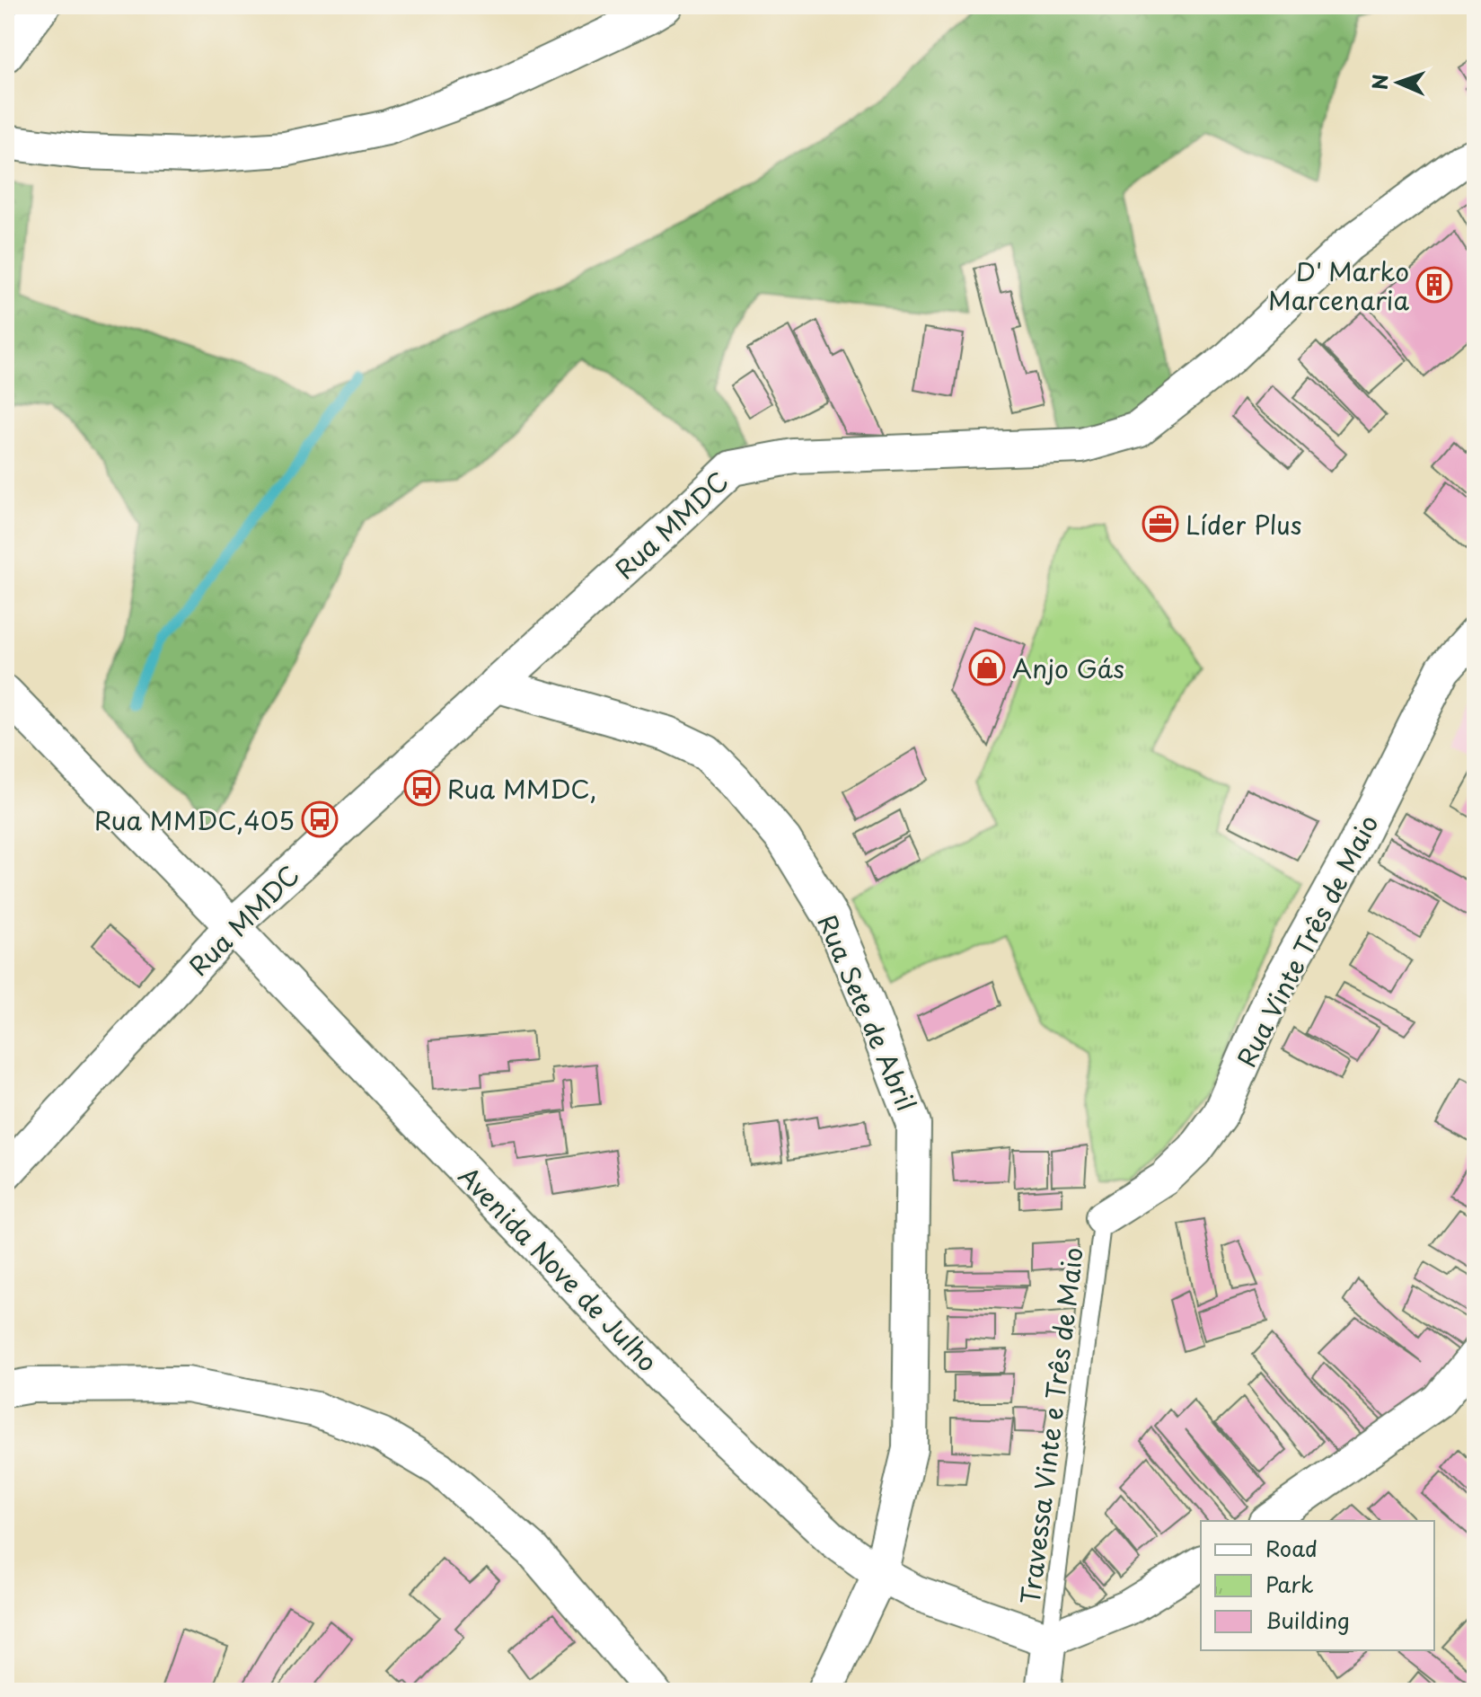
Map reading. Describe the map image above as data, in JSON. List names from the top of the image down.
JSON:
{
  "streets": {
    "street": [
      "Rua MMDC",
      "Rua Vinte Três de Maio",
      "Rua Sete de Abril",
      "Avenida Nove de Julho"
    ],
    "lane": ["Travessa Vinte e Três de Maio"]
  },
  "crossings": [
    ["Rua MMDC", "Rua Sete de Abril"],
    ["Rua MMDC", "Avenida Nove de Julho"],
    ["Rua Vinte Três de Maio", "Travessa Vinte e Três de Maio"],
    ["Rua Sete de Abril", "Avenida Nove de Julho"],
    ["Avenida Nove de Julho", "Travessa Vinte e Três de Maio"]
  ],
  "places": {
    "building": ["D' Marko Marcenaria"],
    "office": ["Líder Plus"],
    "shop": ["Anjo Gás"],
    "bus stop": ["Rua MMDC,", "Rua MMDC,405"]
  },
  "legend": ["Road", "Park", "Building"],
  "north": "left"
}
